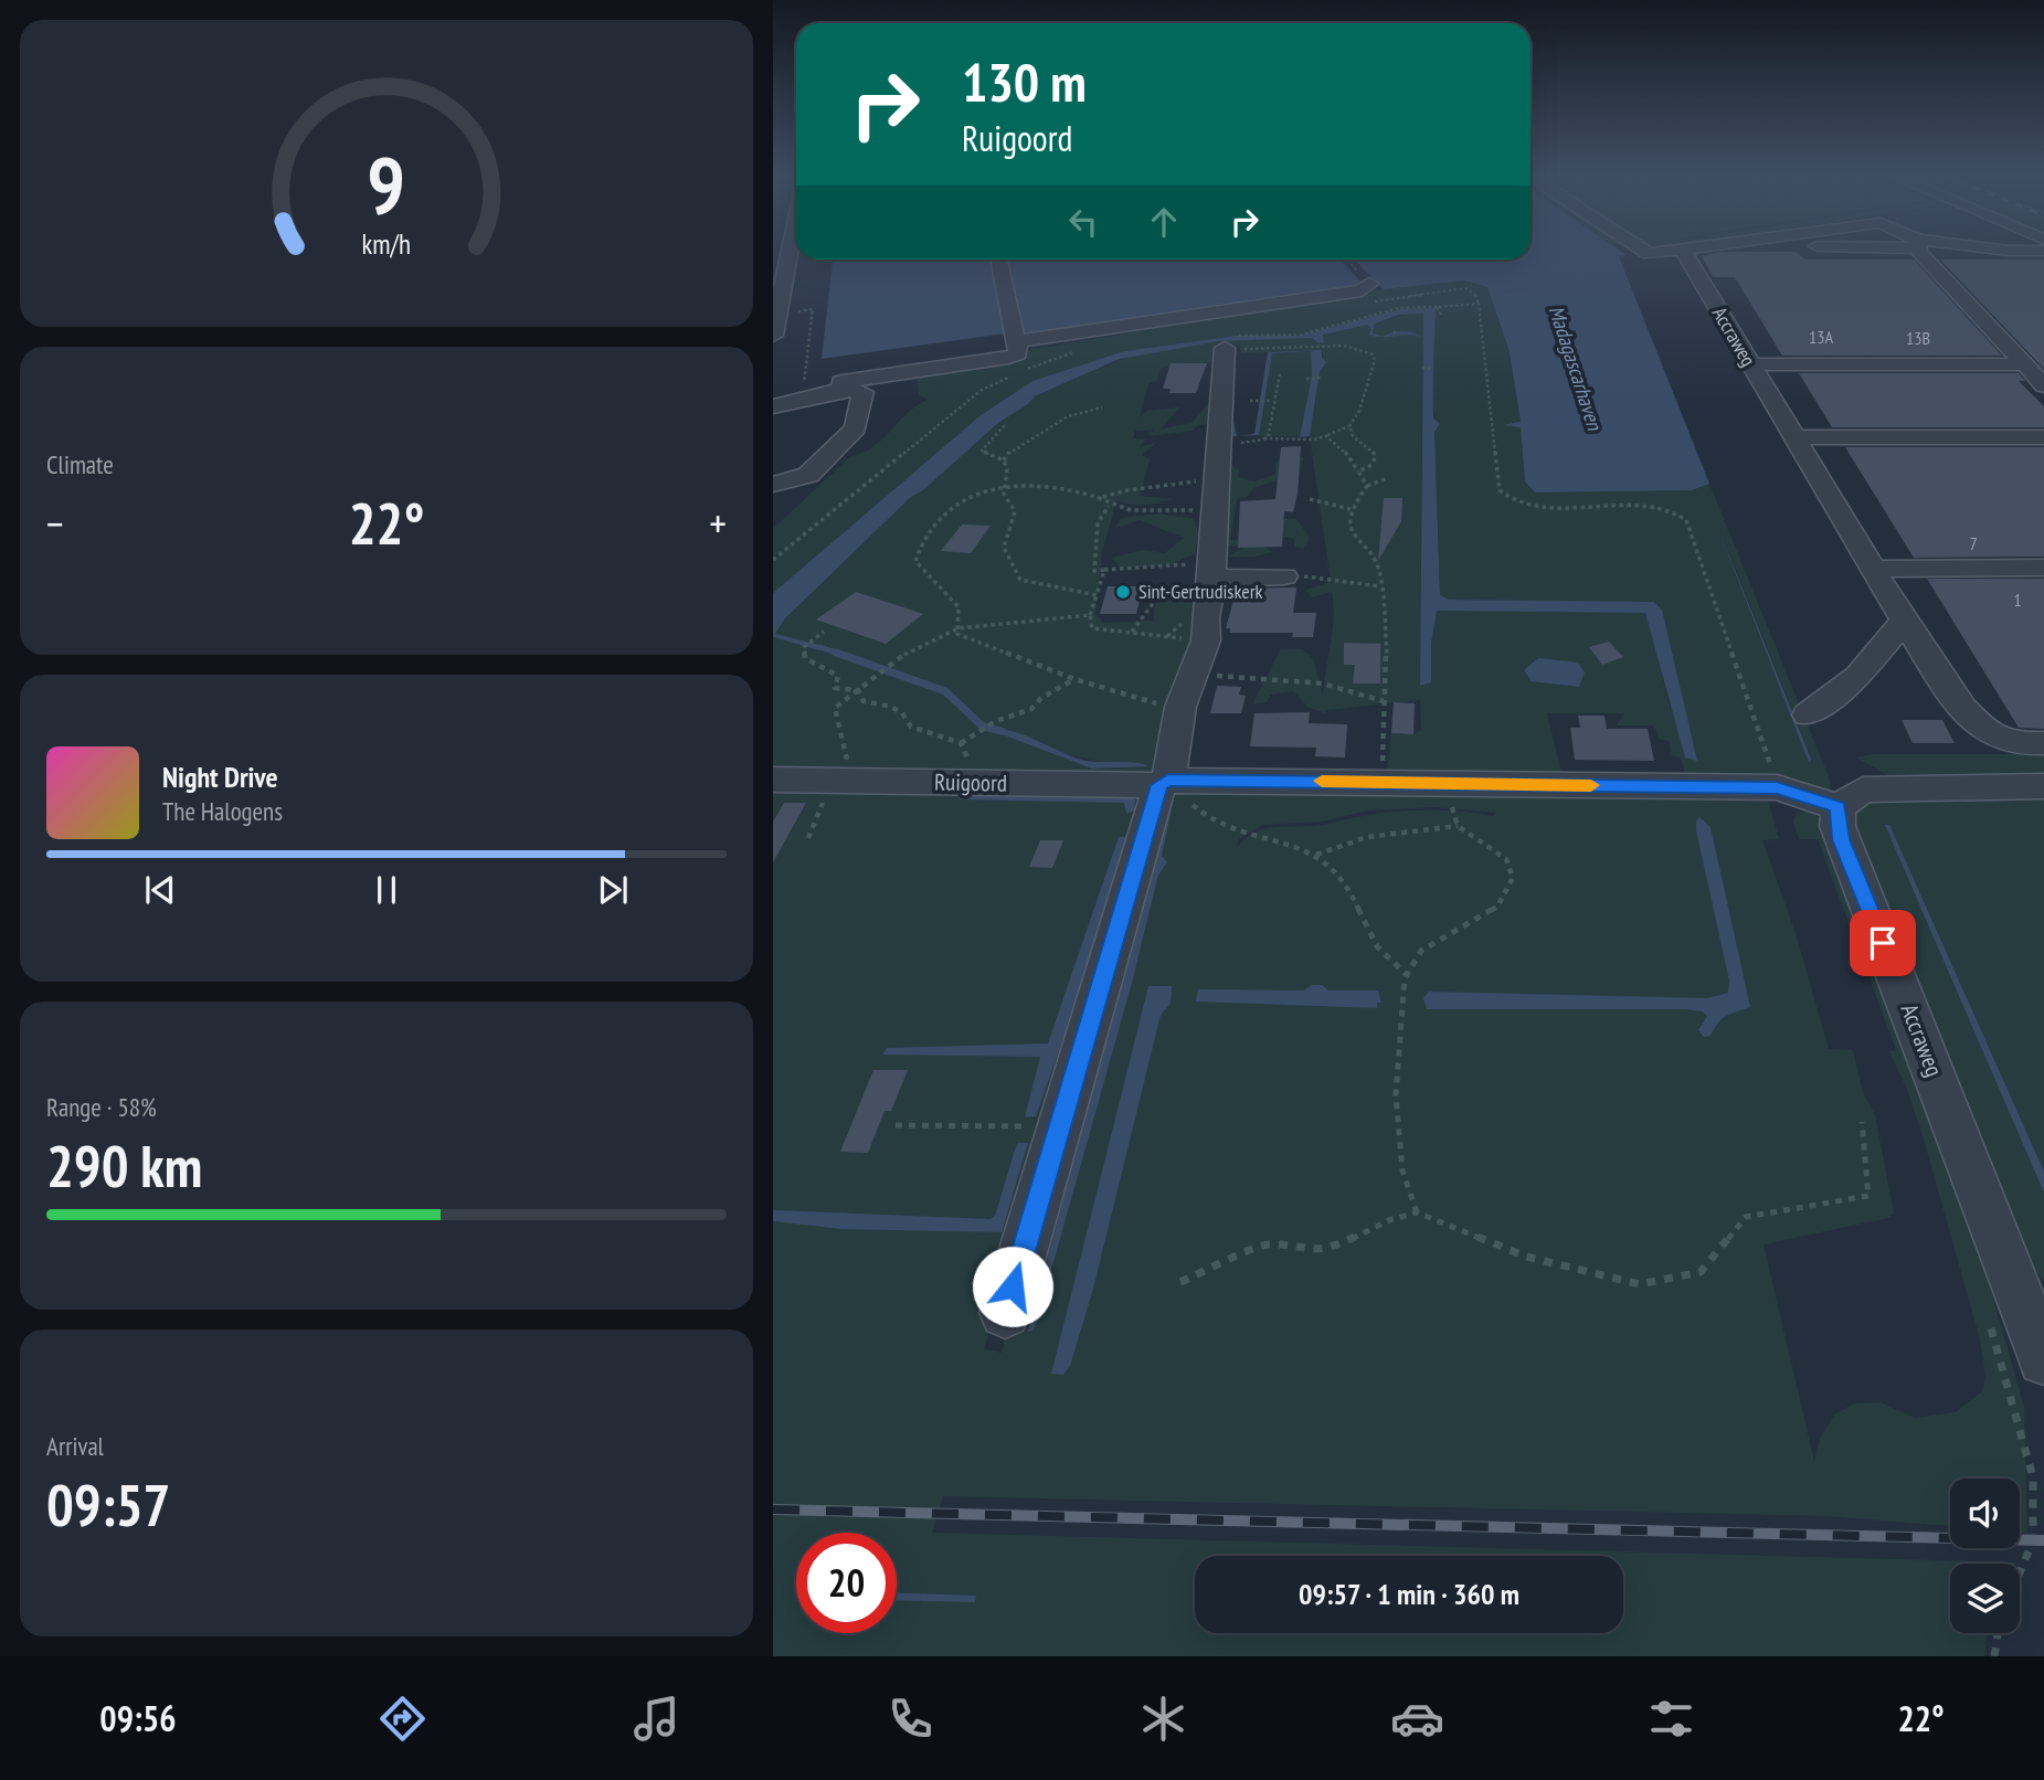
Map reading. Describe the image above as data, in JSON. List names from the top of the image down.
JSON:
{
  "streets": {
    "street": ["Accraweg", "Ruigoord"]
  },
  "crossings": [
    ["Accraweg", "Ruigoord"]
  ],
  "water": ["Madagascarhaven"],
  "places": ["Sint-Gertrudiskerk"],
  "house_numbers": [
    "13A",
    "13B",
    "7",
    "1"
  ],
  "page": {
    "turn": ["130 m", "Ruigoord"],
    "tile": [
      "Climate",
      ["Range · 58%", "290 km"],
      ["Arrival", "09:57"]
    ],
    "heat": ["−", "22°", "+"],
    "song": ["Night Drive", "The Halogens"],
    "limit": "20",
    "trip": "09:57 · 1 min · 360 m",
    "tabs": ["09:56", "22°"],
    "gauge": ["9", "km/h"]
  }
}
